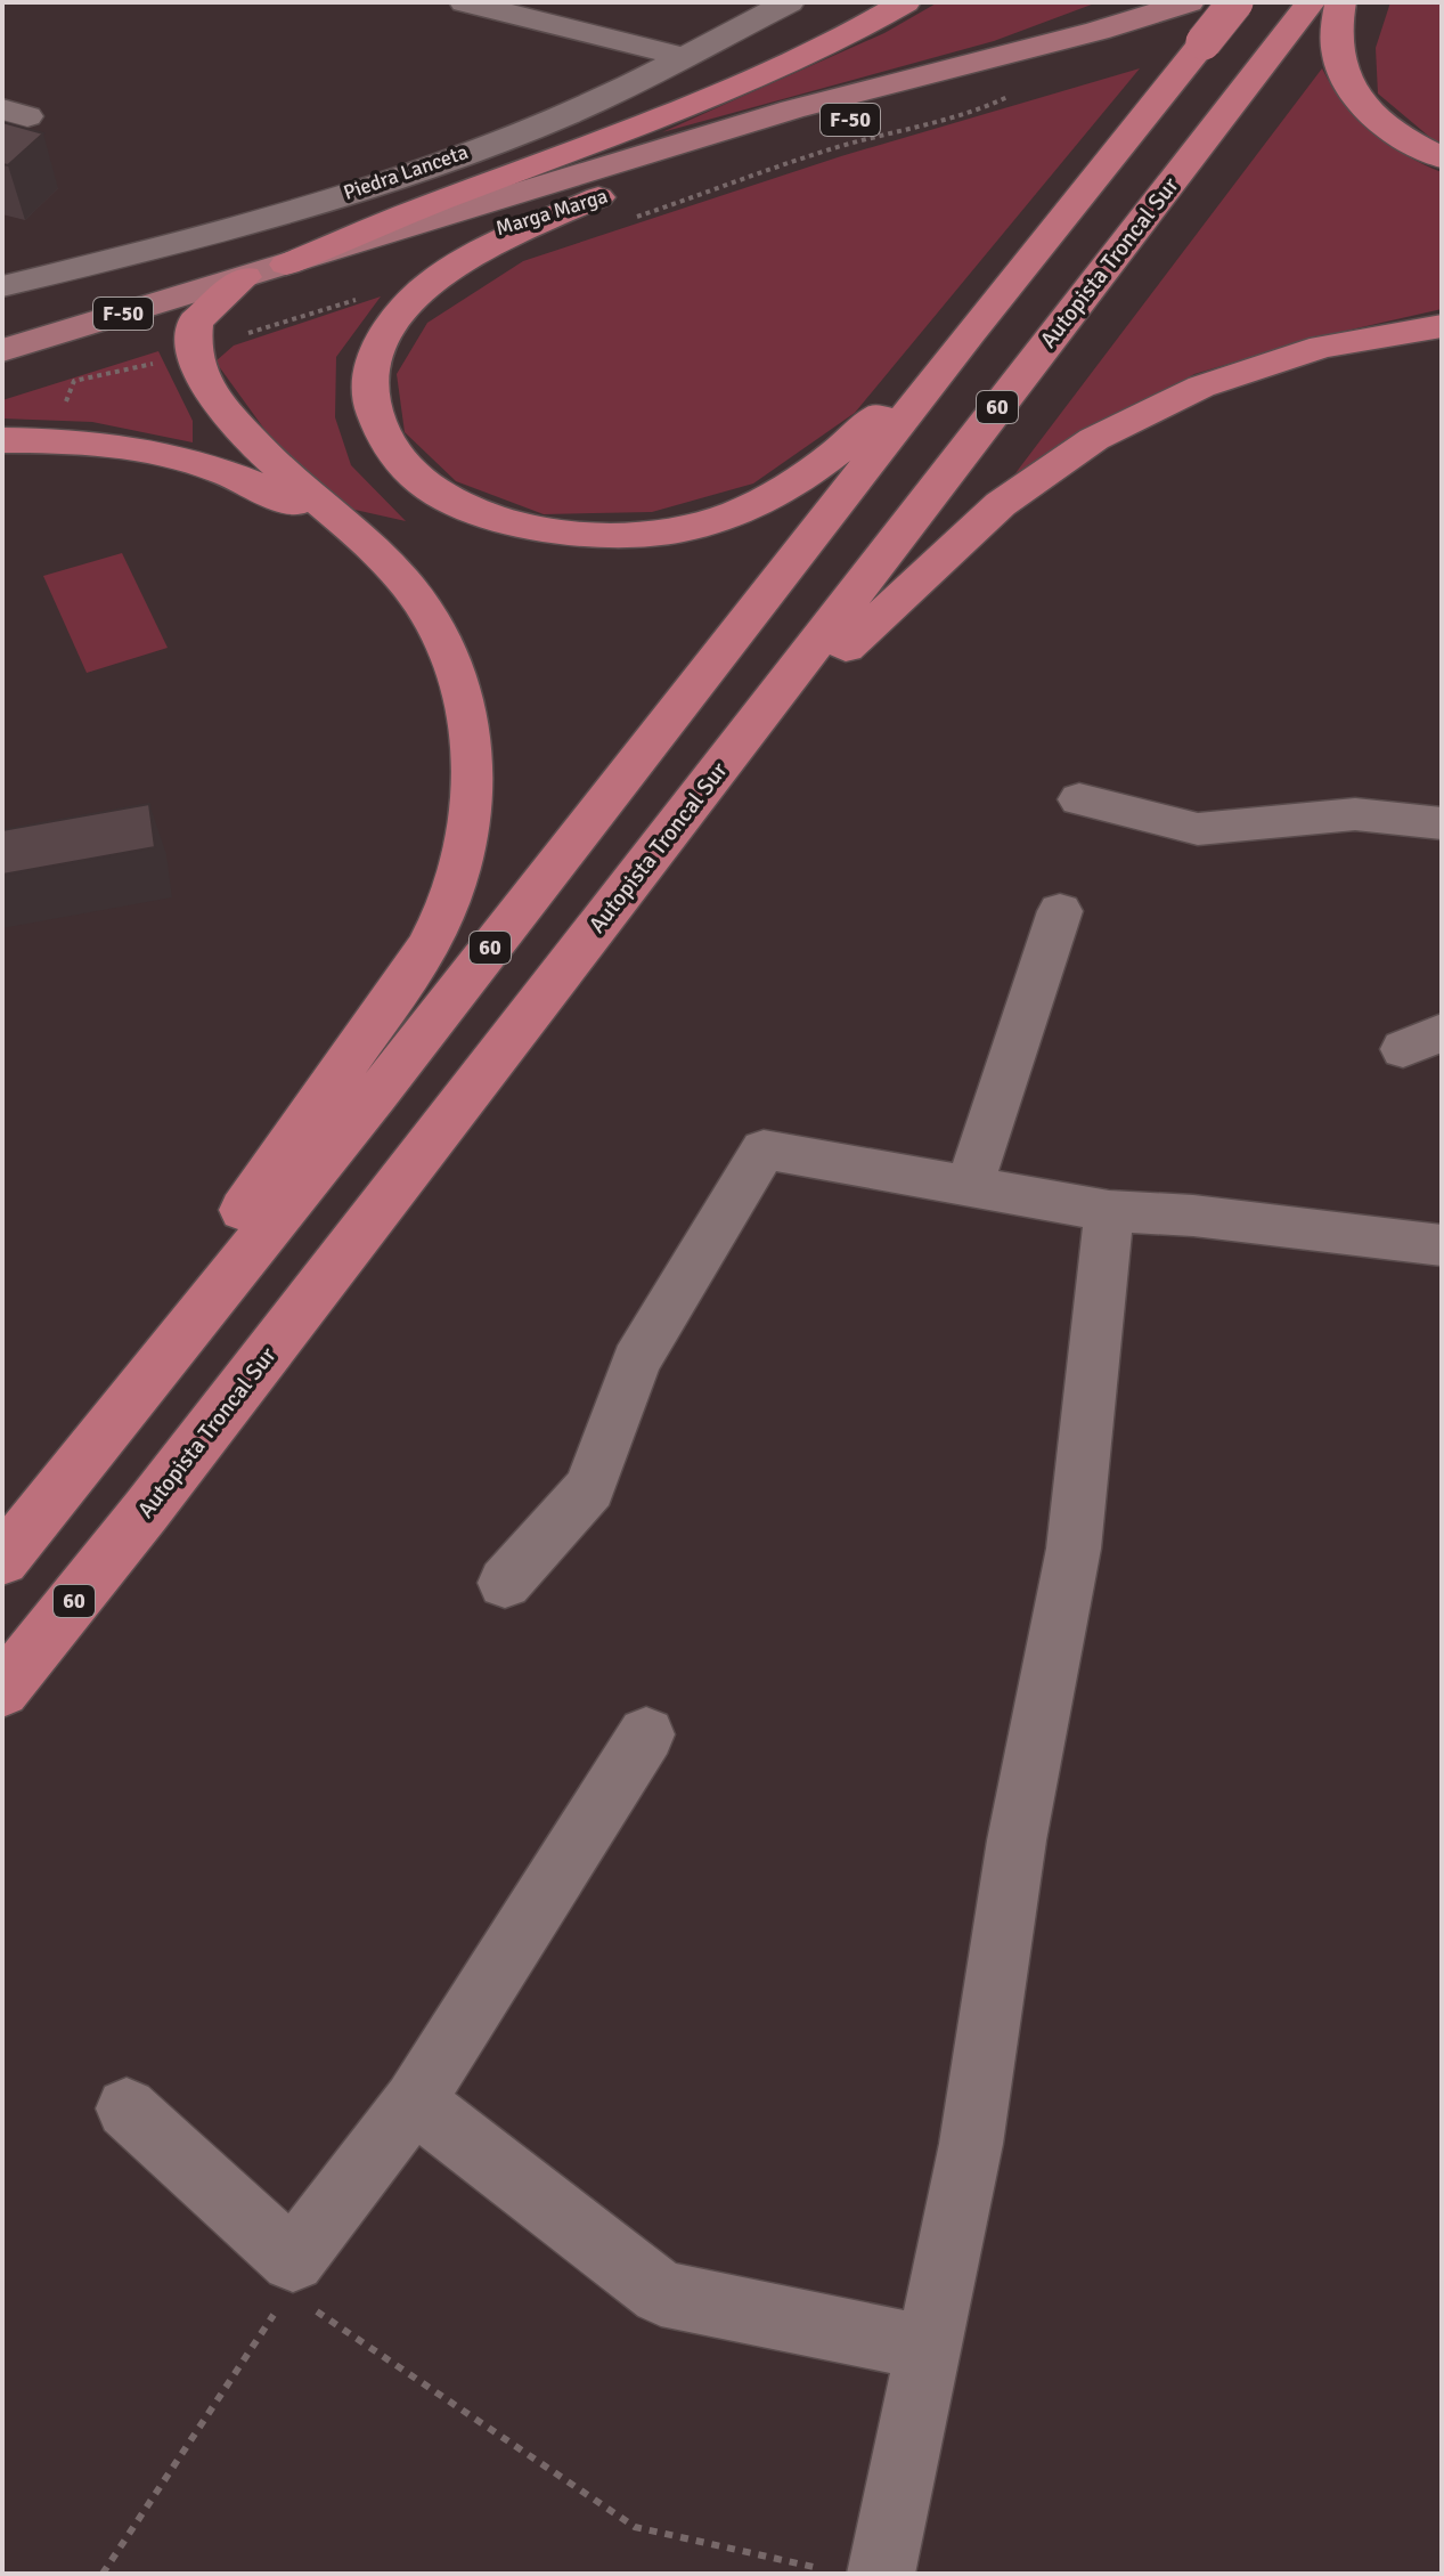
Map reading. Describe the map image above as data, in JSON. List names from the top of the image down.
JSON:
{
  "streets": {
    "highway": ["Autopista Troncal Sur", "60"],
    "main road": ["F-50", "Marga Marga"],
    "street": ["Piedra Lanceta"]
  }
}
